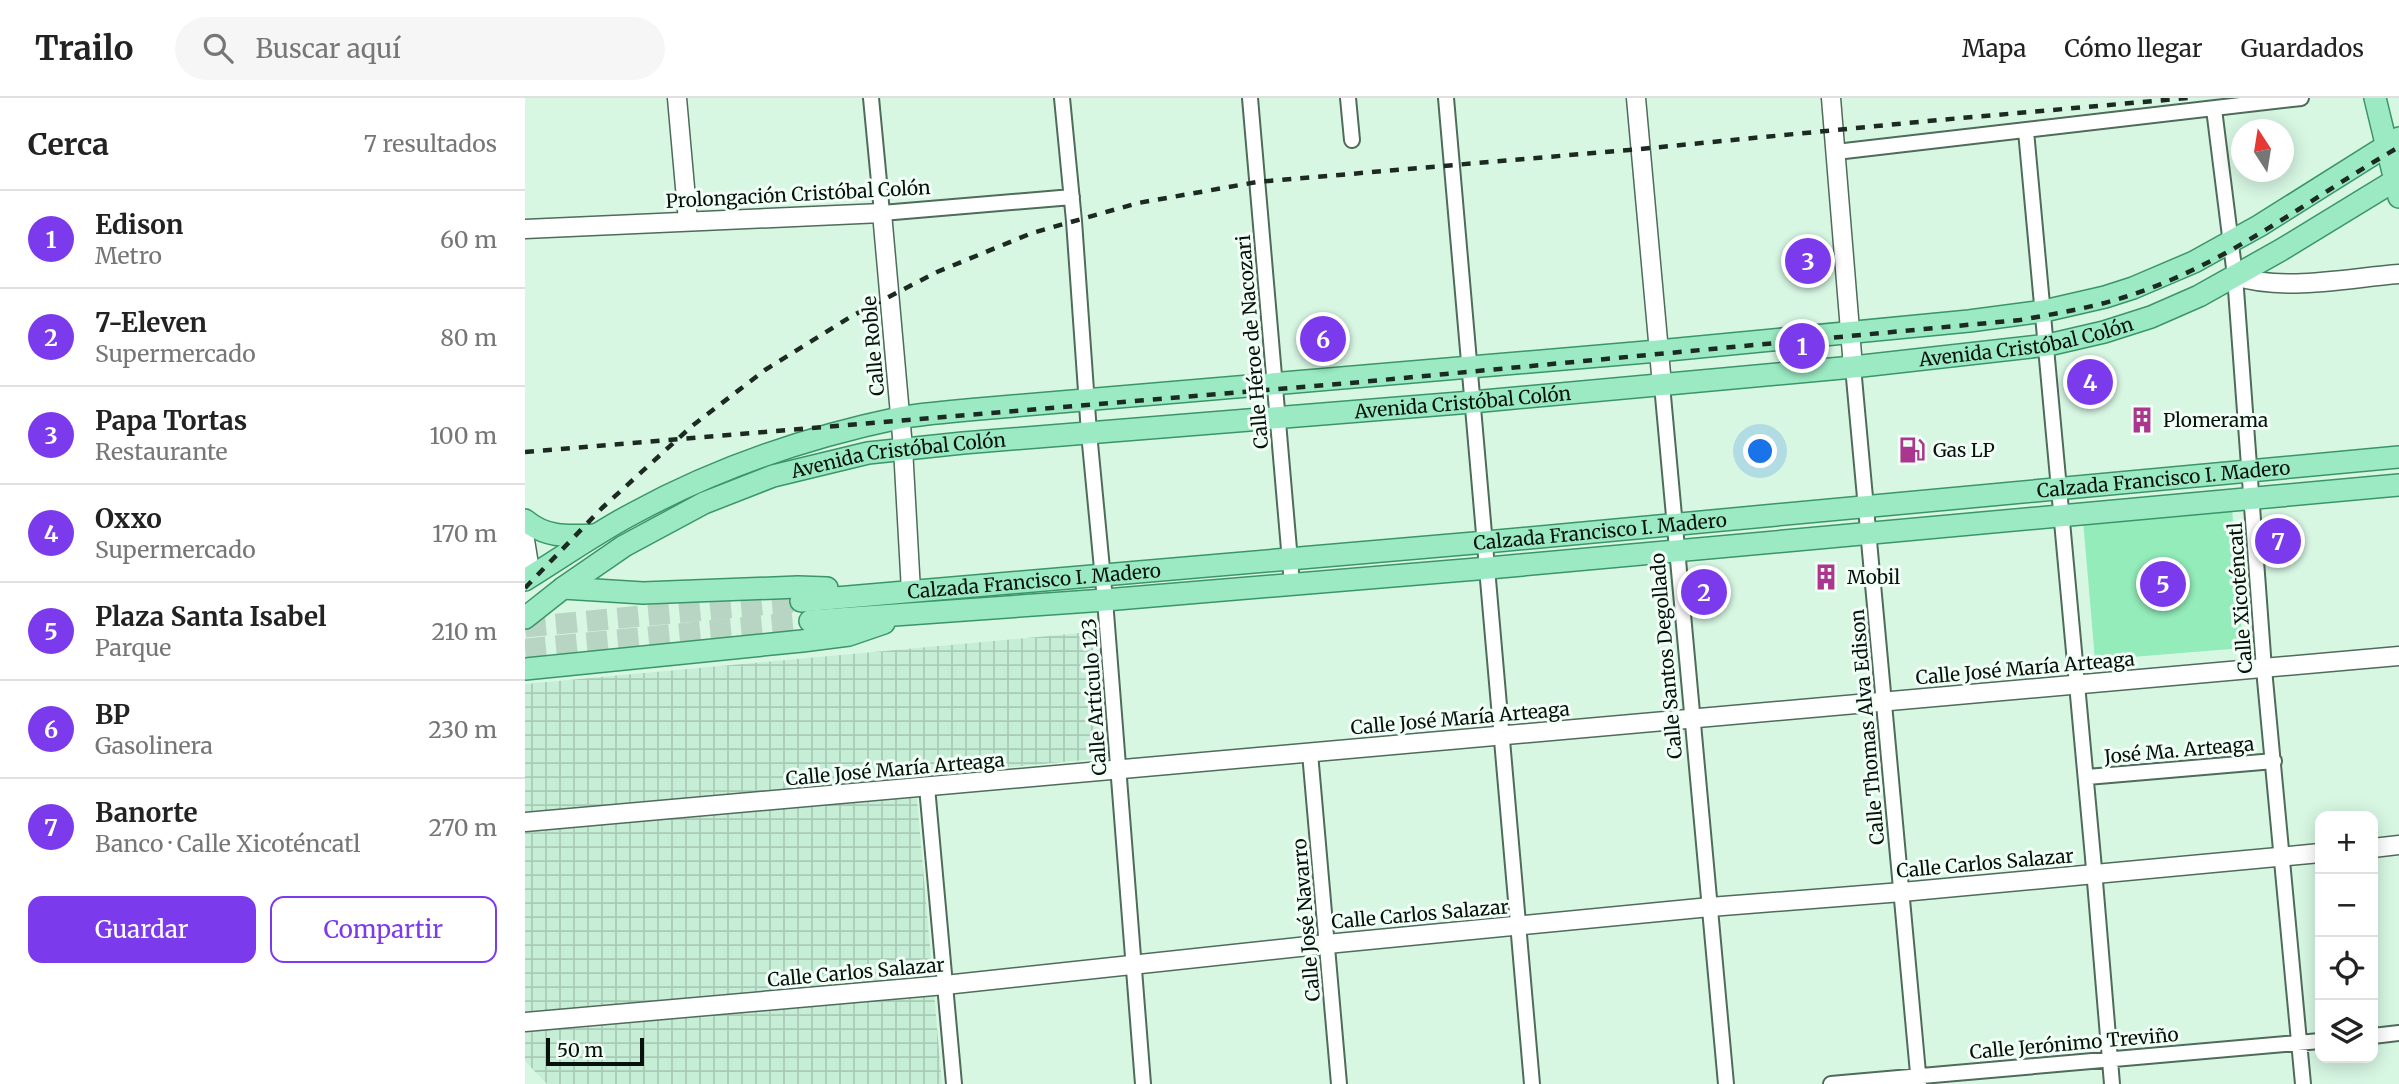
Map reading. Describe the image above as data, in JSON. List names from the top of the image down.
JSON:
{
  "streets": {
    "main road": ["Avenida Cristóbal Colón", "Calzada Francisco I. Madero"],
    "street": [
      "Prolongación Cristóbal Colón",
      "Calle Héroe de Nacozari",
      "Calle Roble",
      "Calle Xicoténcatl",
      "Calle Santos Degollado",
      "Calle José María Arteaga",
      "Calle Artículo 123",
      "Calle Thomas Alva Edison",
      "José Ma. Arteaga",
      "Calle Carlos Salazar",
      "Calle José Navarro",
      "Calle Jerónimo Treviño"
    ]
  },
  "crossings": [
    ["Prolongación Cristóbal Colón", "Calle Roble"],
    ["Prolongación Cristóbal Colón", "Calle Artículo 123"],
    ["Avenida Cristóbal Colón", "Calle Héroe de Nacozari"],
    ["Avenida Cristóbal Colón", "Calle Roble"],
    ["Avenida Cristóbal Colón", "Calle Xicoténcatl"],
    ["Avenida Cristóbal Colón", "Calle Santos Degollado"],
    ["Avenida Cristóbal Colón", "Calle Artículo 123"],
    ["Avenida Cristóbal Colón", "Calle Thomas Alva Edison"],
    ["Calle Héroe de Nacozari", "Calzada Francisco I. Madero"],
    ["Calle Roble", "Calzada Francisco I. Madero"],
    ["Calzada Francisco I. Madero", "Calle Xicoténcatl"],
    ["Calzada Francisco I. Madero", "Calle Santos Degollado"],
    ["Calzada Francisco I. Madero", "Calle Artículo 123"],
    ["Calzada Francisco I. Madero", "Calle Thomas Alva Edison"],
    ["Calle Xicoténcatl", "Calle José María Arteaga"],
    ["Calle Xicoténcatl", "José Ma. Arteaga"],
    ["Calle Xicoténcatl", "Calle Carlos Salazar"],
    ["Calle Xicoténcatl", "Calle Jerónimo Treviño"],
    ["Calle Santos Degollado", "Calle José María Arteaga"],
    ["Calle Santos Degollado", "Calle Carlos Salazar"],
    ["Calle José María Arteaga", "Calle Artículo 123"],
    ["Calle José María Arteaga", "Calle Thomas Alva Edison"],
    ["Calle José María Arteaga", "Calle José Navarro"],
    ["Calle Artículo 123", "Calle Carlos Salazar"],
    ["Calle Thomas Alva Edison", "Calle Carlos Salazar"],
    ["Calle Thomas Alva Edison", "Calle Jerónimo Treviño"],
    ["Calle Carlos Salazar", "Calle José Navarro"]
  ],
  "places": {
    "building": ["Plomerama", "Mobil"],
    "fuel station": ["Gas LP"]
  },
  "scale_bar": "50 m",
  "north": "top",
  "page": {
    "header": "Trailo",
    "search": "Buscar aquí",
    "nav": ["Mapa", "Cómo llegar", "Guardados"],
    "heading": ["Cerca", "7 resultados"],
    "list": [
      {
        "mark": "1",
        "name": "Edison",
        "note": "Metro",
        "value": "60 m"
      },
      {
        "mark": "2",
        "name": "7-Eleven",
        "note": "Supermercado",
        "value": "80 m"
      },
      {
        "mark": "3",
        "name": "Papa Tortas",
        "note": "Restaurante",
        "value": "100 m"
      },
      {
        "mark": "4",
        "name": "Oxxo",
        "note": "Supermercado",
        "value": "170 m"
      },
      {
        "mark": "5",
        "name": "Plaza Santa Isabel",
        "note": "Parque",
        "value": "210 m"
      },
      {
        "mark": "6",
        "name": "BP",
        "note": "Gasolinera",
        "value": "230 m"
      },
      {
        "mark": "7",
        "name": "Banorte",
        "note": "Banco · Calle Xicoténcatl",
        "value": "270 m"
      }
    ],
    "pins": [
      "3",
      "6",
      "1",
      "4",
      "7",
      "5",
      "2"
    ],
    "map_buttons": ["+", "−"],
    "buttons": ["Guardar", "Compartir"],
    "scale": "50 m"
  }
}
